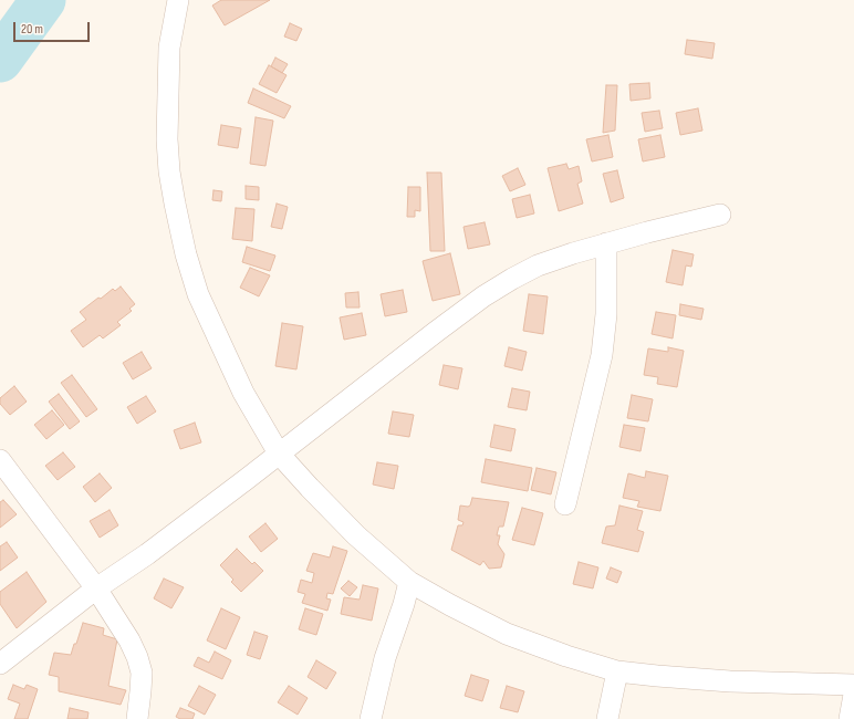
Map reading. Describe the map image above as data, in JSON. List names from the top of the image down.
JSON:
{
  "scale_bar": "20 m"
}
